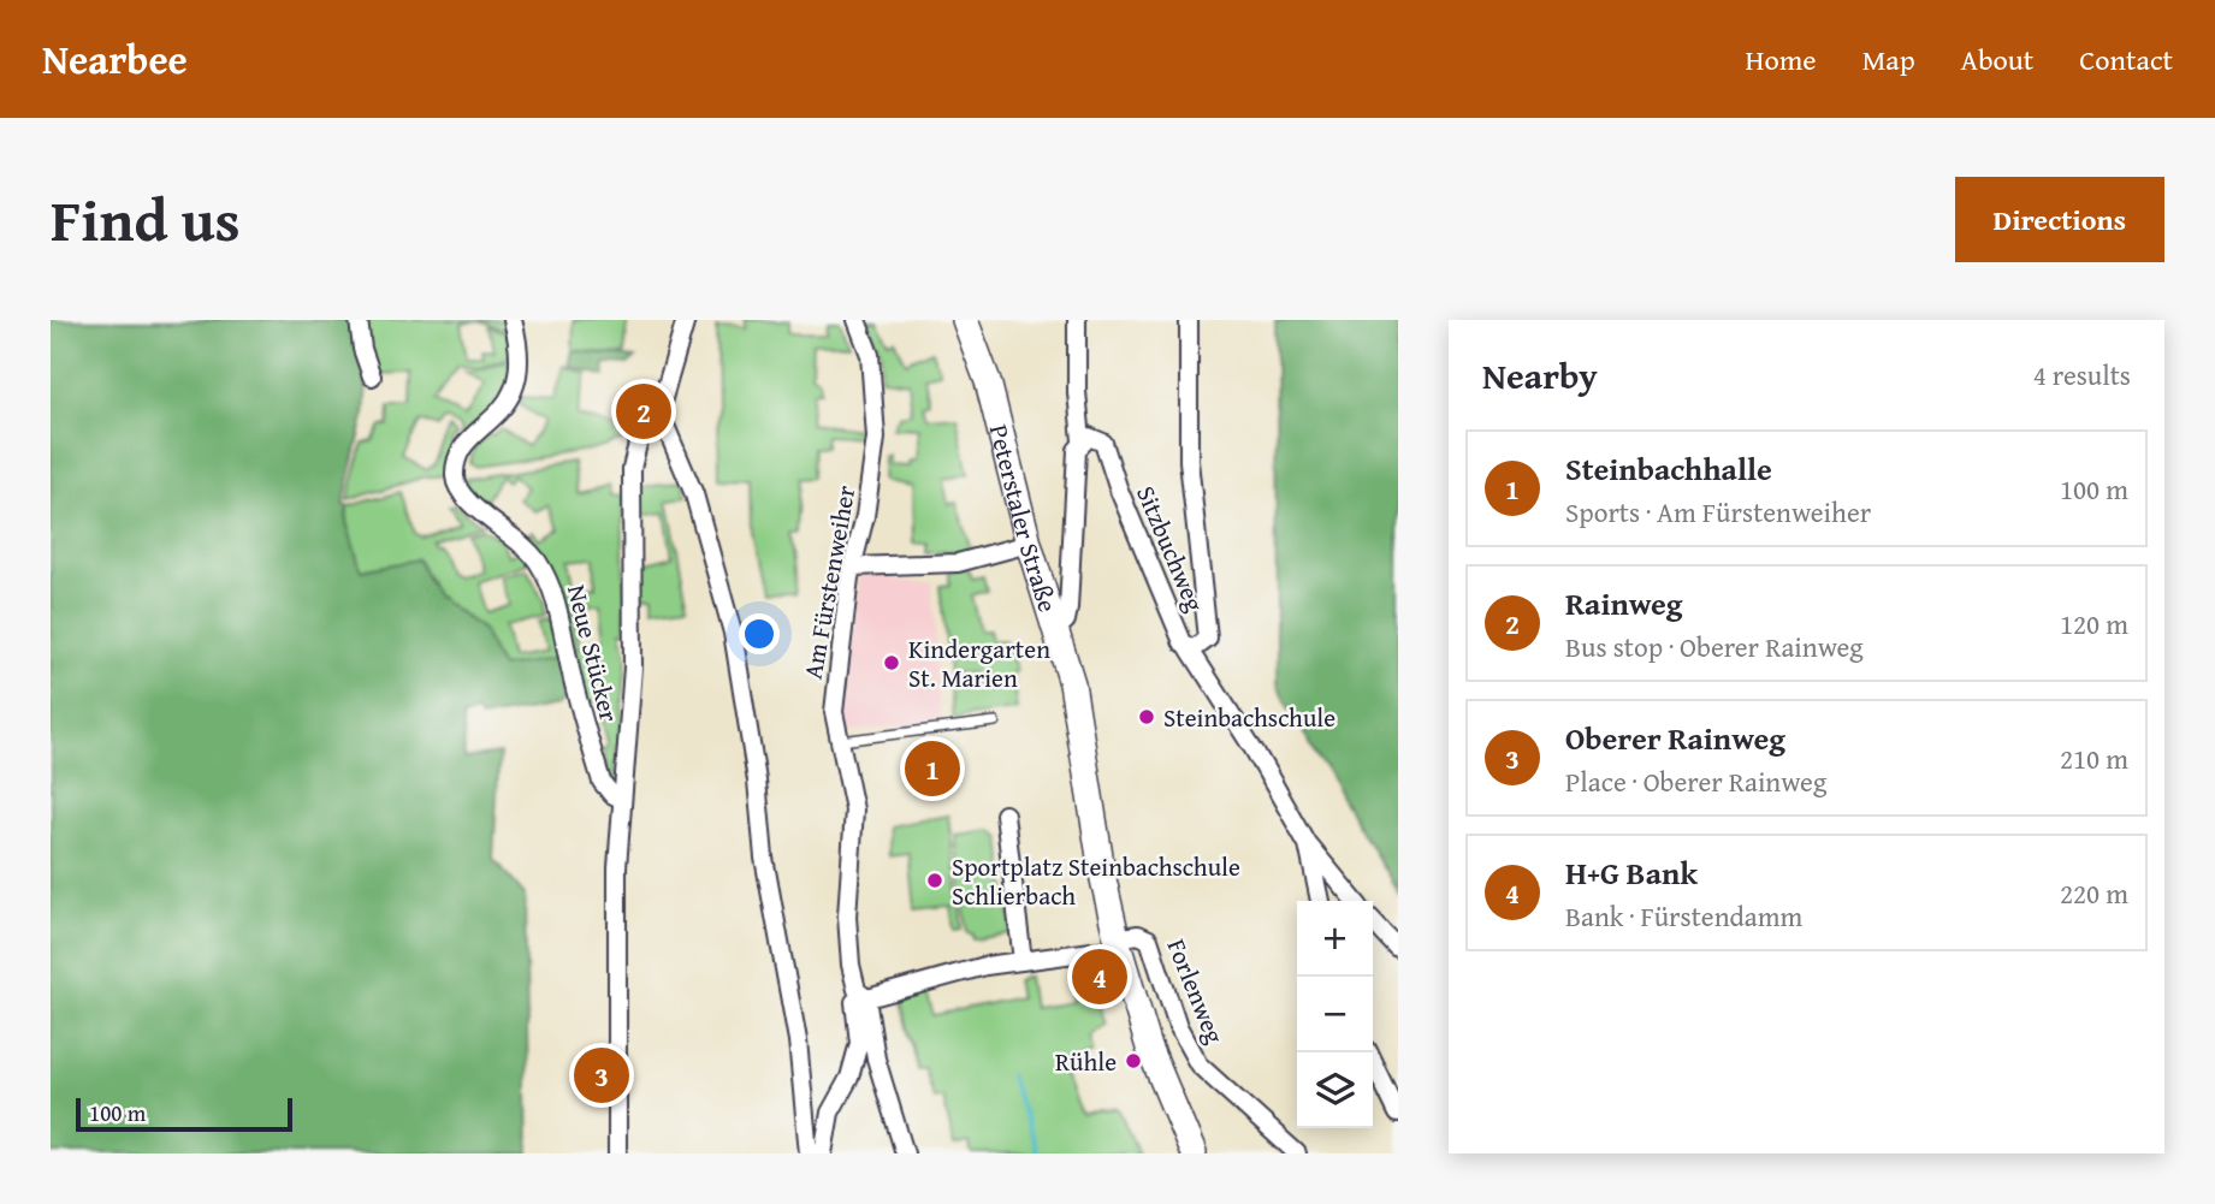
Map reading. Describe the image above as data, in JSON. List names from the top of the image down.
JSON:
{
  "streets": {
    "main road": ["Peterstaler Straße"],
    "street": [
      "Sitzbuchweg",
      "Am Fürstenweiher",
      "Neue Stücker",
      "Forlenweg"
    ]
  },
  "crossings": [
    ["Peterstaler Straße", "Forlenweg"]
  ],
  "places": [
    "Kindergarten St. Marien",
    "Steinbachschule",
    "Sportplatz Steinbachschule Schlierbach",
    "Rühle"
  ],
  "scale_bar": "100 m",
  "page": {
    "header": "Nearbee",
    "nav": [
      "Home",
      "Map",
      "About",
      "Contact"
    ],
    "title": "Find us",
    "buttons": "Directions",
    "heading": ["Nearby", "4 results"],
    "pins": [
      "2",
      "1",
      "4",
      "3"
    ],
    "list": [
      {
        "mark": "1",
        "name": "Steinbachhalle",
        "note": "Sports · Am Fürstenweiher",
        "value": "100 m"
      },
      {
        "mark": "2",
        "name": "Rainweg",
        "note": "Bus stop · Oberer Rainweg",
        "value": "120 m"
      },
      {
        "mark": "3",
        "name": "Oberer Rainweg",
        "note": "Place · Oberer Rainweg",
        "value": "210 m"
      },
      {
        "mark": "4",
        "name": "H+G Bank",
        "note": "Bank · Fürstendamm",
        "value": "220 m"
      }
    ],
    "map_buttons": ["+", "−"],
    "scale": "100 m"
  }
}
